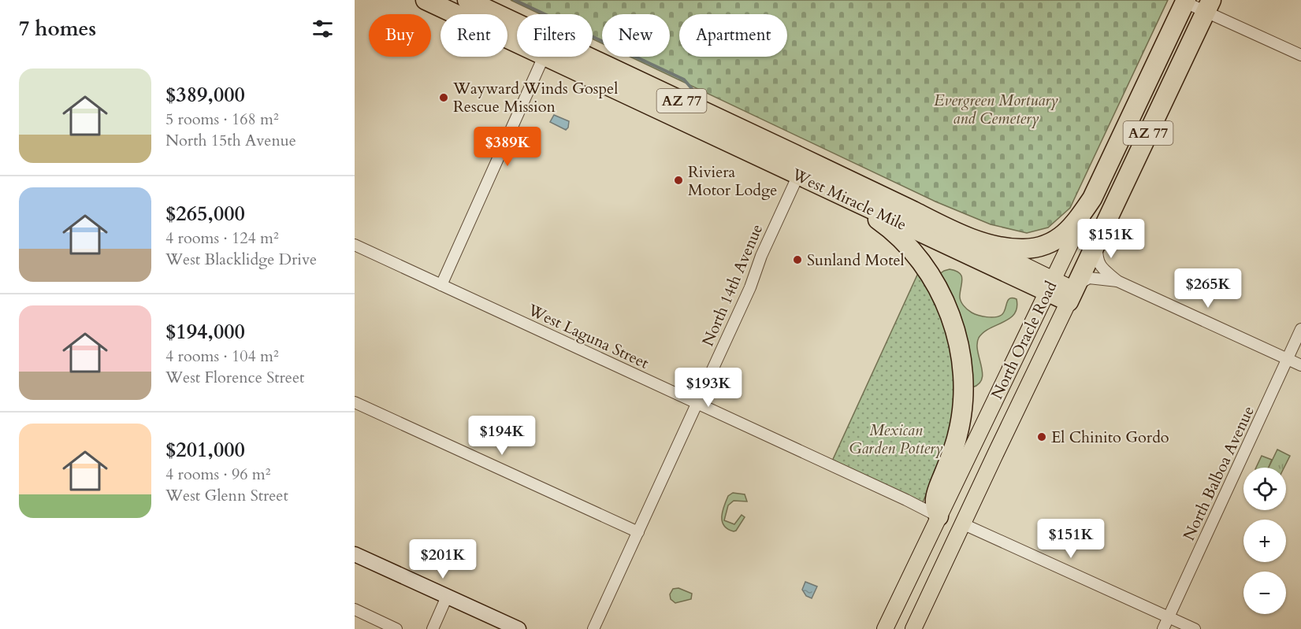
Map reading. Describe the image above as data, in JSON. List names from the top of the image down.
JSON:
{
  "streets": {
    "highway": ["AZ 77", "West Miracle Mile", "North Oracle Road"],
    "street": ["North 14th Avenue", "West Laguna Street", "North Balboa Avenue"]
  },
  "crossings": [
    ["AZ 77", "West Miracle Mile"],
    ["AZ 77", "North Oracle Road"],
    ["West Miracle Mile", "North 14th Avenue"],
    ["West Miracle Mile", "North Oracle Road"],
    ["North 14th Avenue", "West Laguna Street"],
    ["West Laguna Street", "North Oracle Road"]
  ],
  "parks": ["Evergreen Mortuary and Cemetery", "Mexican Garden Pottery"],
  "places": [
    "Wayward Winds Gospel Rescue Mission",
    "Riviera Motor Lodge",
    "Sunland Motel",
    "El Chinito Gordo"
  ],
  "page": {
    "heading": "7 homes",
    "chip": [
      "Buy",
      "Rent",
      "Filters",
      "New",
      "Apartment"
    ],
    "list": [
      {
        "name": "$389,000",
        "note": "5 rooms · 168 m² · North 15th Avenue"
      },
      {
        "name": "$265,000",
        "note": "4 rooms · 124 m² · West Blacklidge Drive"
      },
      {
        "name": "$194,000",
        "note": "4 rooms · 104 m² · West Florence Street"
      },
      {
        "name": "$201,000",
        "note": "4 rooms · 96 m² · West Glenn Street"
      }
    ],
    "price": [
      "$389K",
      "$151K",
      "$265K",
      "$193K",
      "$194K",
      "$151K",
      "$201K"
    ],
    "map_buttons": ["+", "−"]
  }
}
